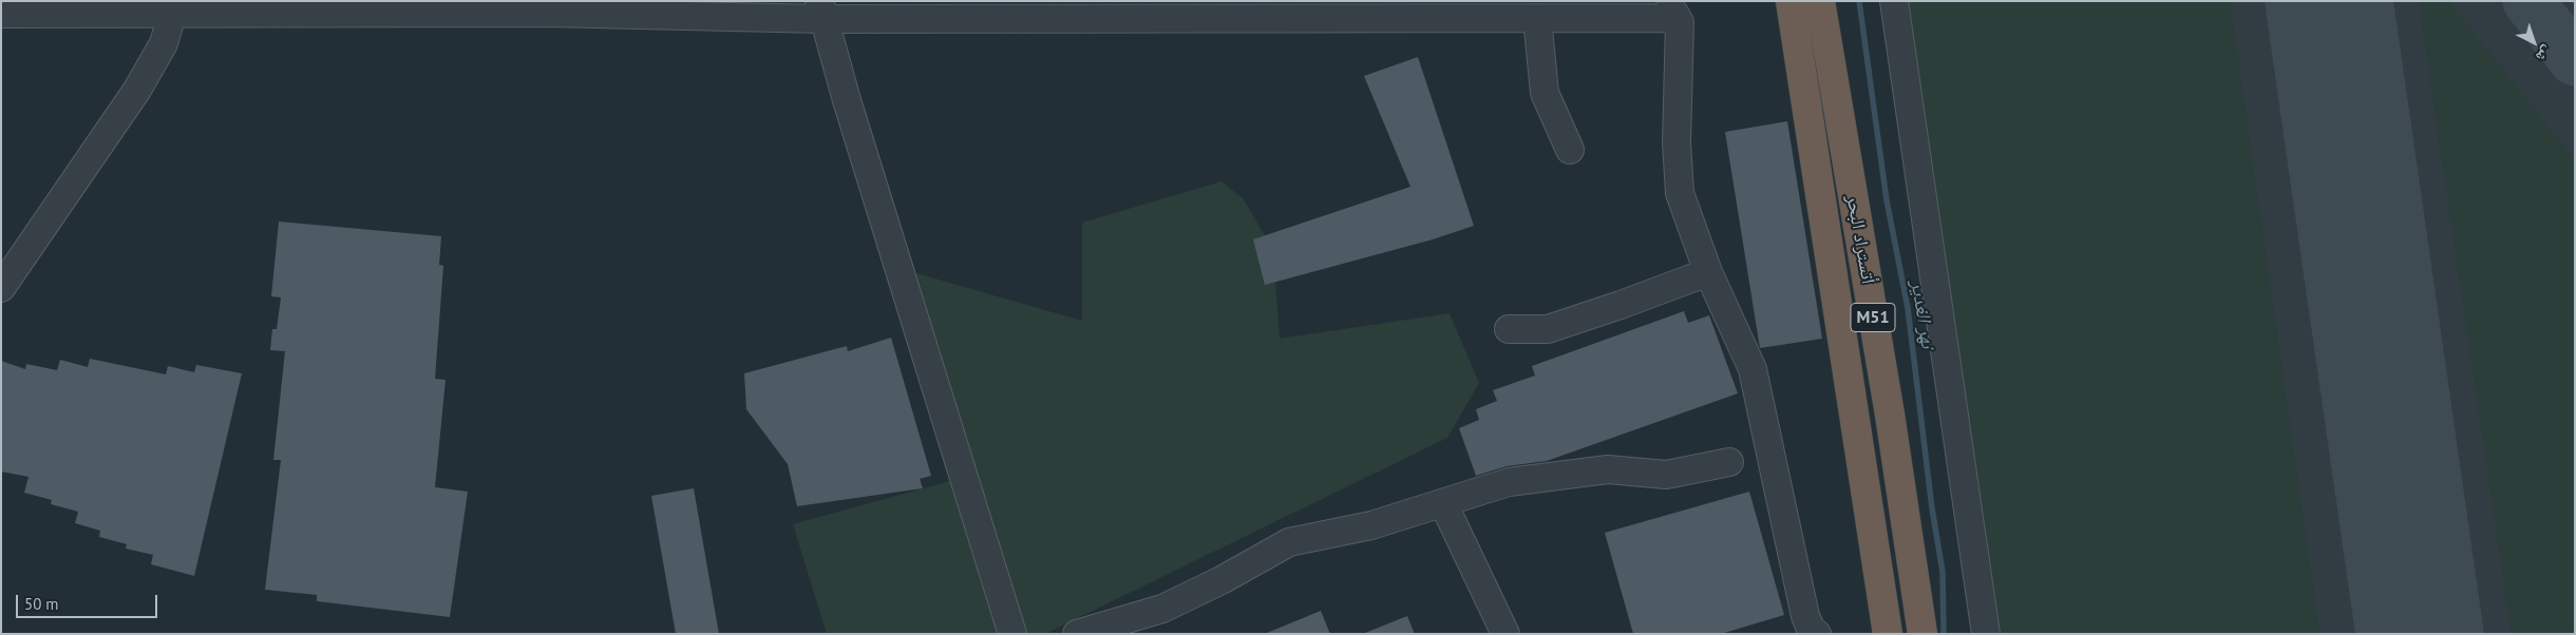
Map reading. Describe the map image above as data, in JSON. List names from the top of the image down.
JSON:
{
  "streets": {
    "highway": ["أتستراد البحر", "M51"]
  },
  "water": ["نهر الغدير"],
  "scale_bar": "50 m",
  "north": "bottom right"
}
